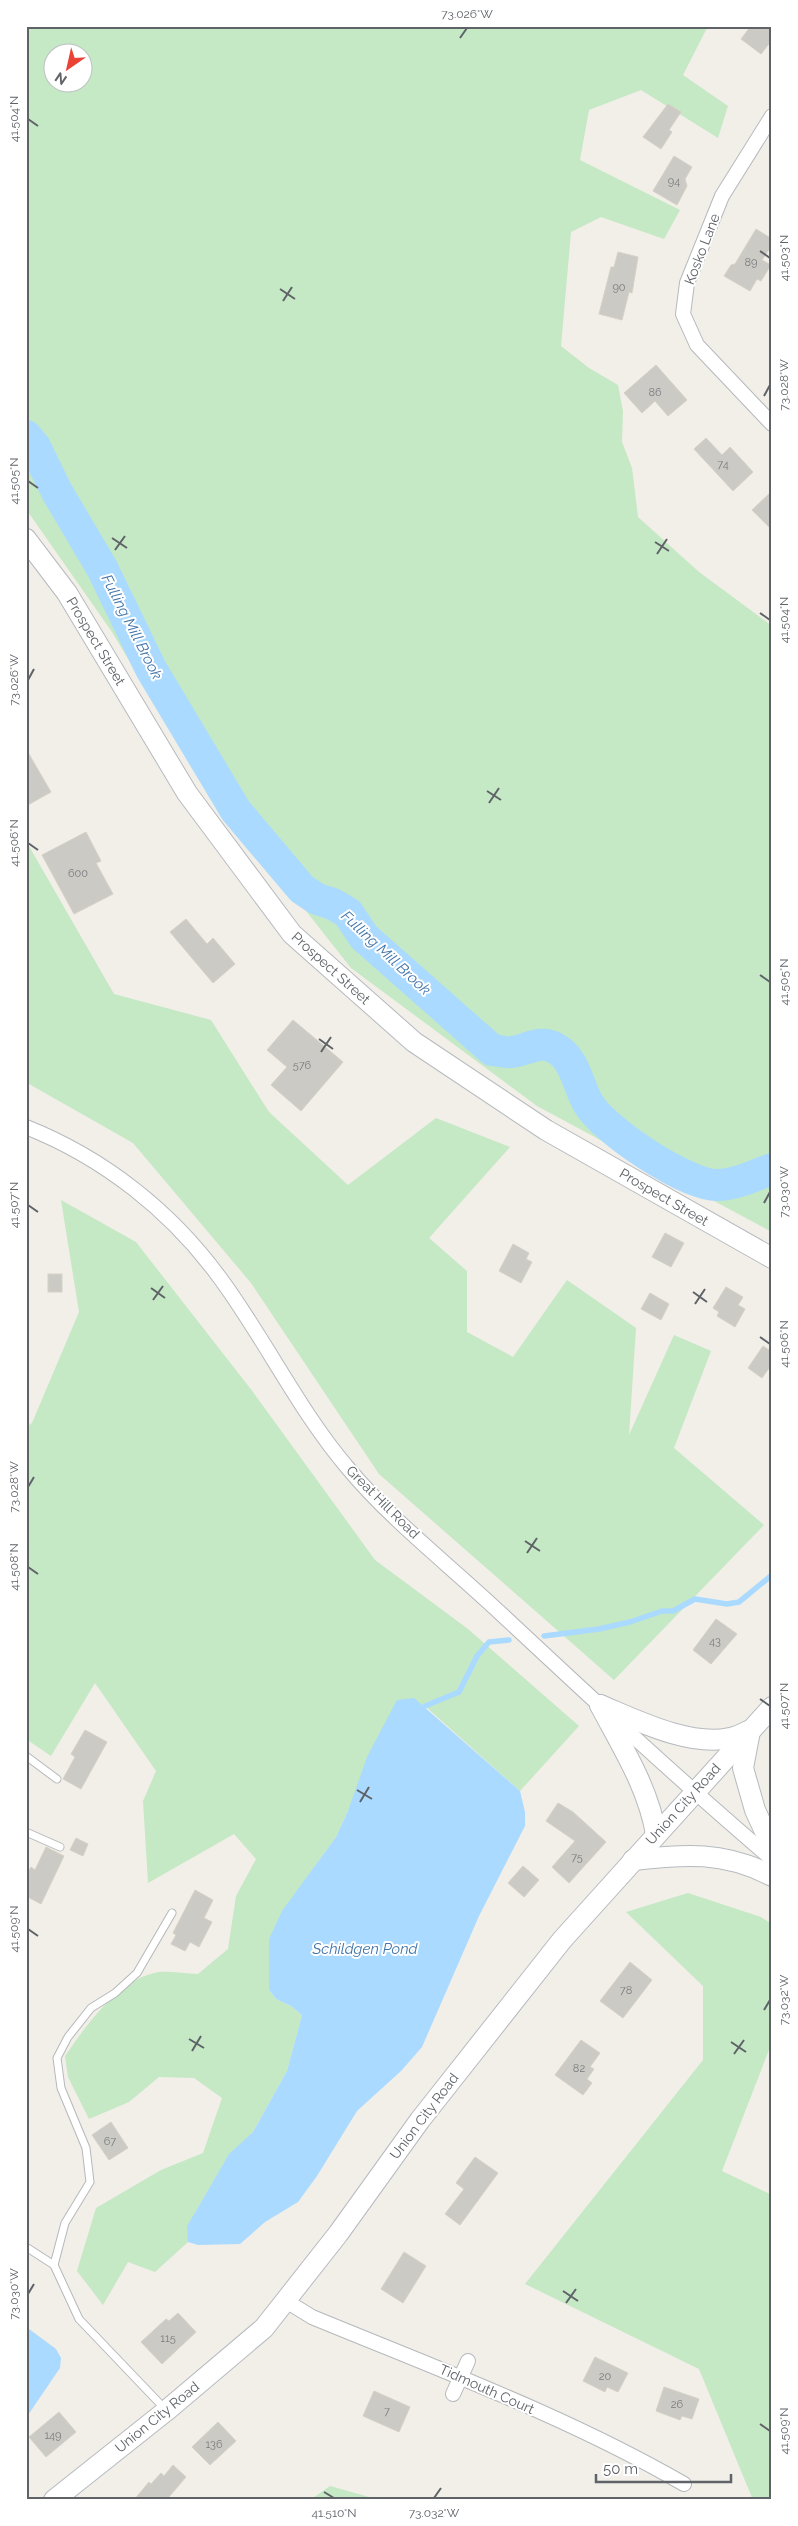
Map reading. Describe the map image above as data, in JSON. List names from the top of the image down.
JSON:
{
  "streets": {
    "main road": ["Prospect Street", "Union City Road"],
    "street": ["Kosko Lane", "Great Hill Road", "Tidmouth Court"]
  },
  "crossings": [
    ["Great Hill Road", "Union City Road"],
    ["Union City Road", "Tidmouth Court"]
  ],
  "water": ["Fulling Mill Brook", "Schildgen Pond"],
  "house_numbers": [
    "94",
    "89",
    "90",
    "86",
    "74",
    "600",
    "576",
    "43",
    "75",
    "78",
    "82",
    "67",
    "115",
    "20",
    "26",
    "7",
    "149",
    "136"
  ],
  "scale_bar": "50 m",
  "north": "bottom left",
  "coordinates": [
    "73.026°W",
    "41.504°N",
    "41.503°N",
    "73.028°W",
    "41.505°N",
    "41.506°N",
    "73.030°W",
    "41.507°N",
    "41.508°N",
    "41.509°N",
    "73.032°W",
    "41.510°N"
  ]
}
